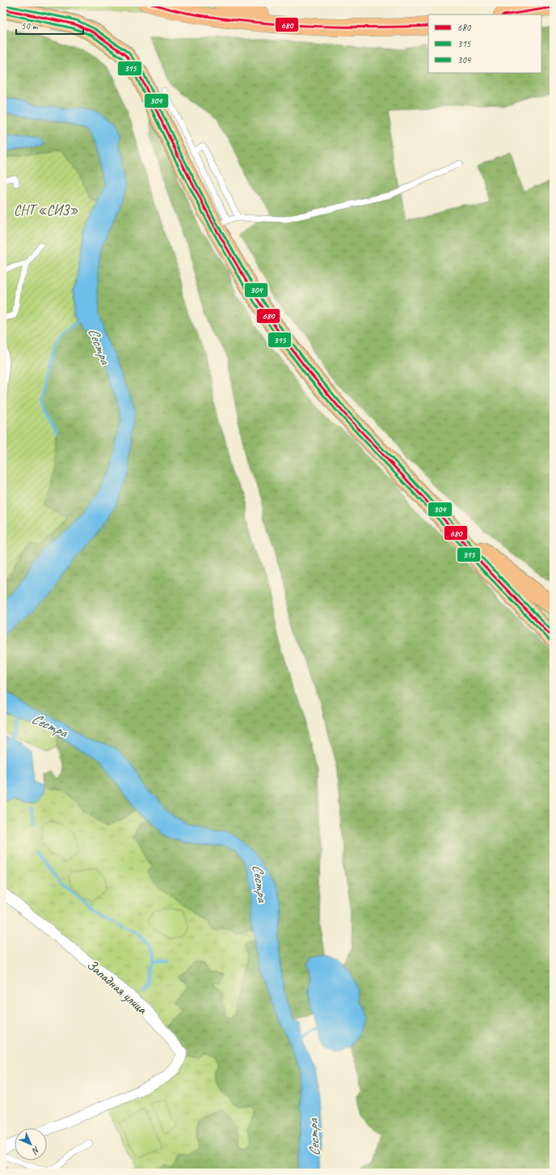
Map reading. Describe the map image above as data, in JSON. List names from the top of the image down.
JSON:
{
  "streets": {
    "street": ["Западная улица"]
  },
  "water": ["Сестра"],
  "parks": ["СНТ «СИЗ»"],
  "lines": ["transit line 680", "transit line 304", "transit line 315"],
  "legend": ["680", "315", "304"],
  "scale_bar": "50 m",
  "north": "bottom right"
}
